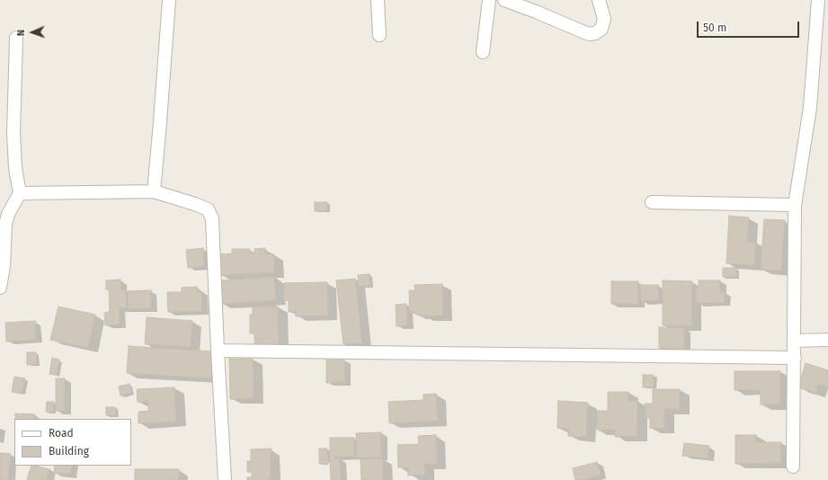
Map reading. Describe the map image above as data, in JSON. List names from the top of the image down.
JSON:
{
  "legend": ["Road", "Building"],
  "scale_bar": "50 m",
  "north": "left"
}
